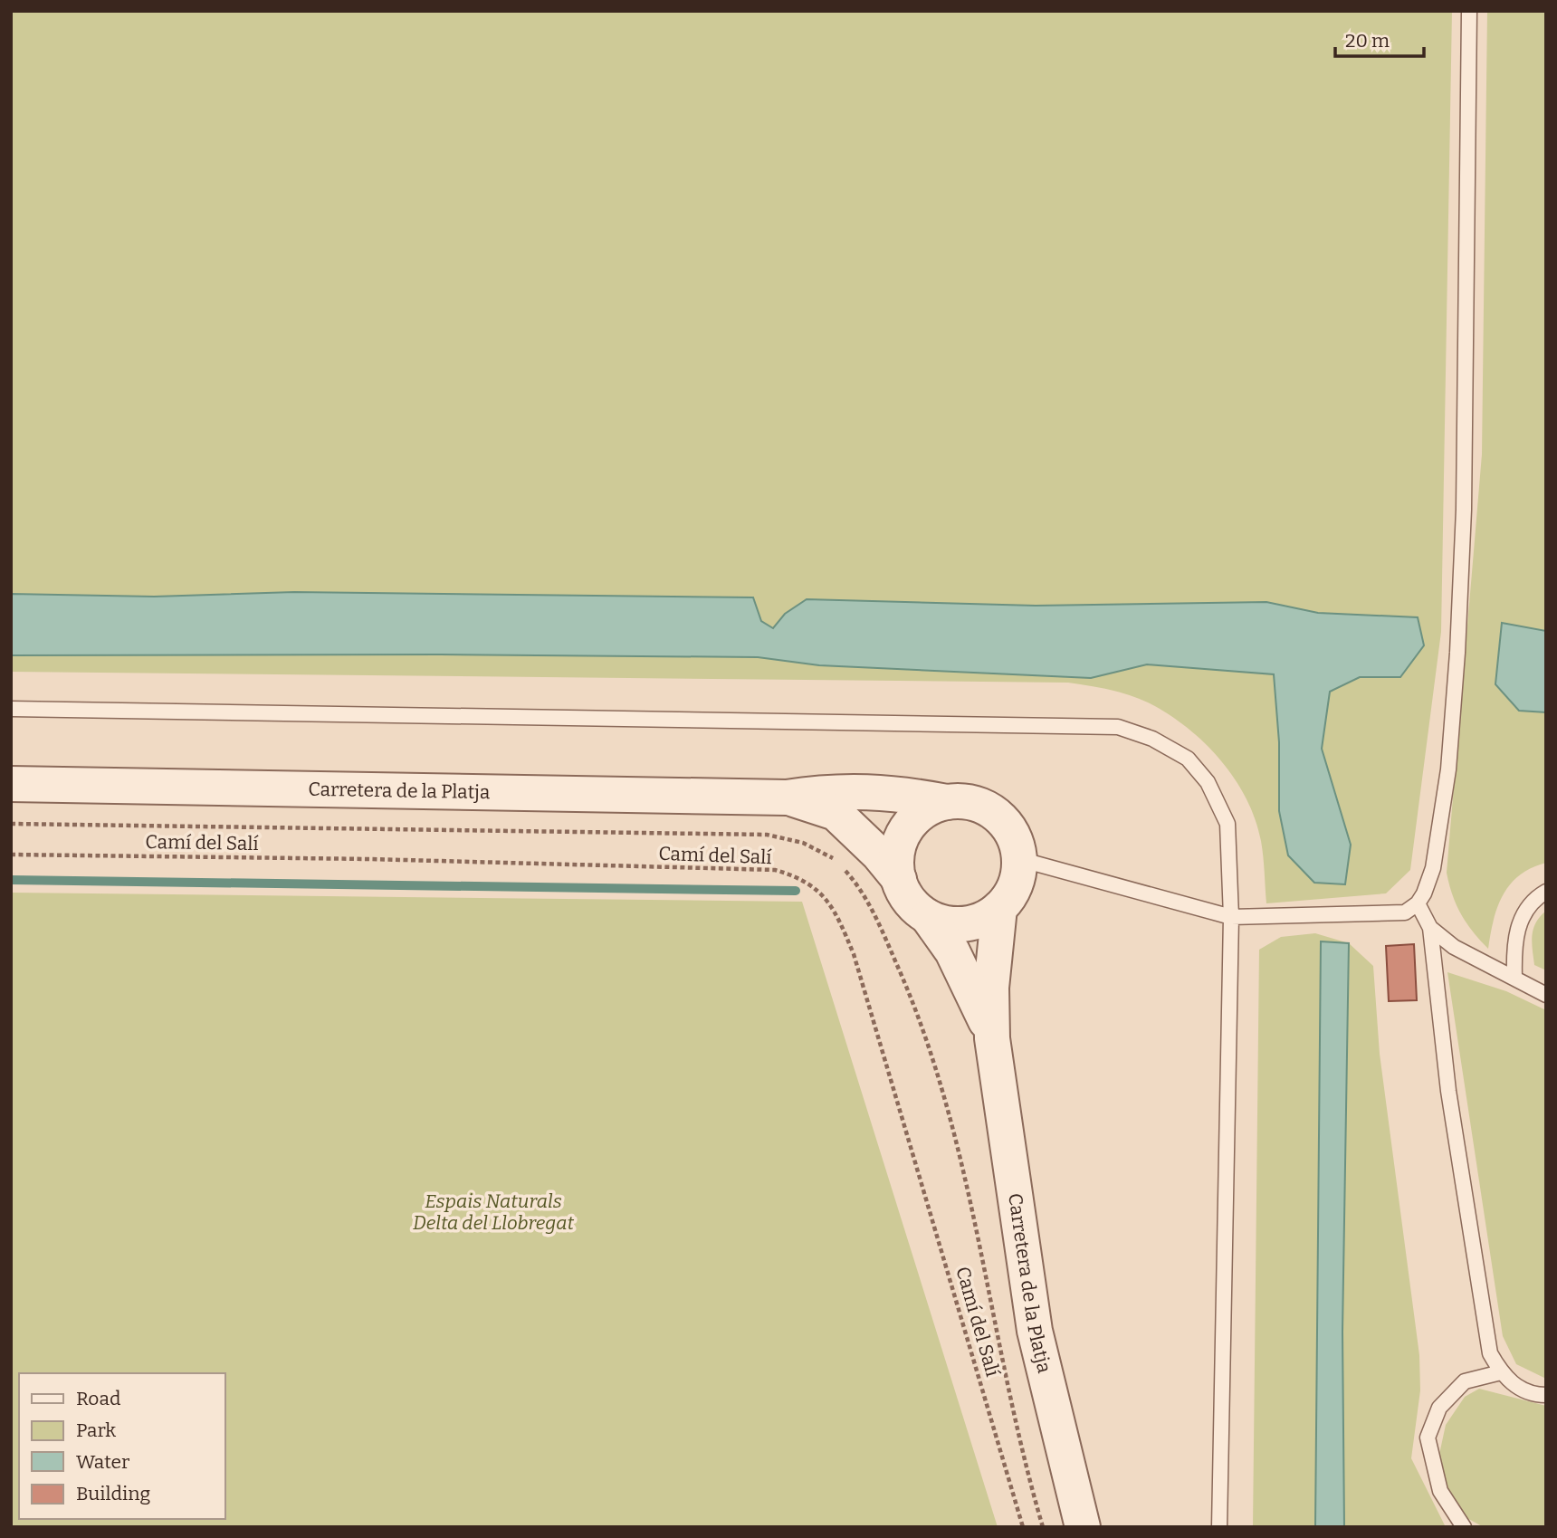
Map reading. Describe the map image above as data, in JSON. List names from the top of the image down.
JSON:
{
  "streets": {
    "street": ["Carretera de la Platja"],
    "path": ["Camí del Salí"]
  },
  "parks": ["Espais Naturals Delta del Llobregat"],
  "legend": [
    "Road",
    "Park",
    "Water",
    "Building"
  ],
  "scale_bar": "20 m"
}
